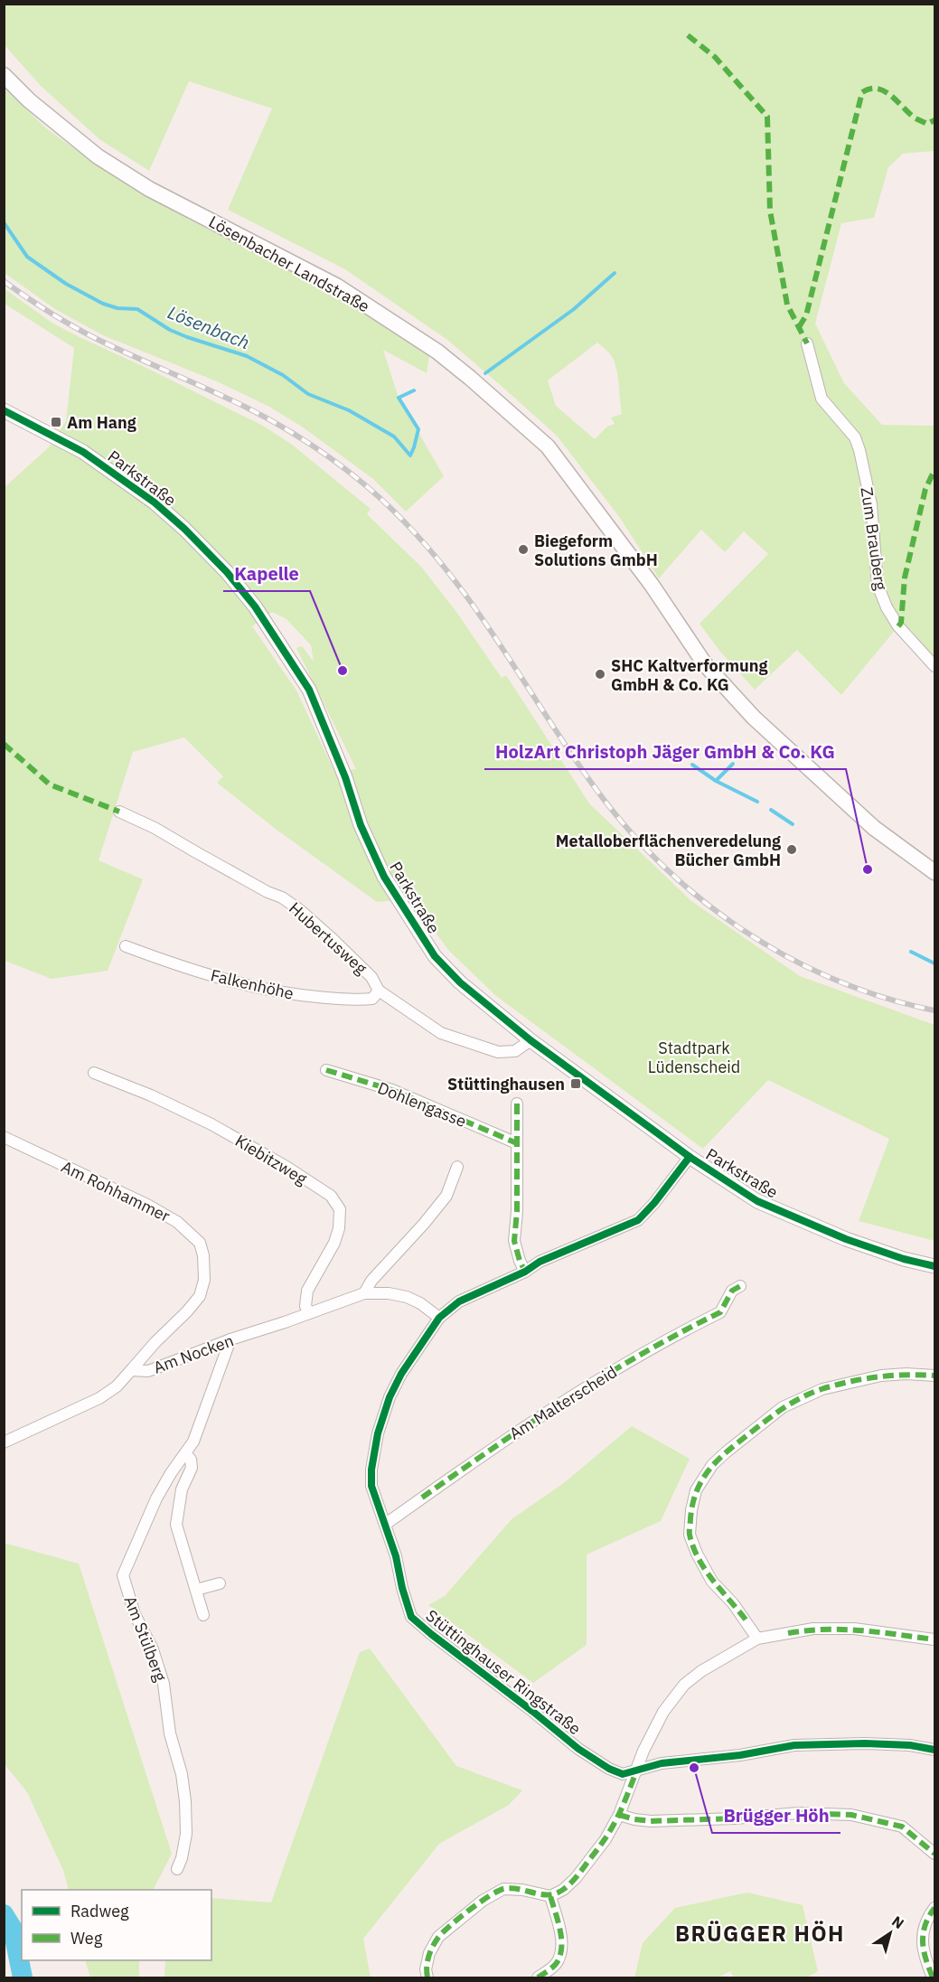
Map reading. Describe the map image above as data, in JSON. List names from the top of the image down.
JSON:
{
  "streets": {
    "main road": ["Lösenbacher Landstraße"],
    "street": [
      "Parkstraße",
      "Zum Brauberg",
      "Hubertusweg",
      "Falkenhöhe",
      "Dohlengasse",
      "Kiebitzweg",
      "Am Rohhammer",
      "Am Nocken",
      "Am Malterscheid",
      "Am Stülberg",
      "Stüttinghauser Ringstraße"
    ]
  },
  "crossings": [
    ["Parkstraße", "Hubertusweg"],
    ["Parkstraße", "Stüttinghauser Ringstraße"],
    ["Hubertusweg", "Falkenhöhe"],
    ["Kiebitzweg", "Am Nocken"],
    ["Am Rohhammer", "Am Nocken"],
    ["Am Nocken", "Am Stülberg"],
    ["Am Nocken", "Stüttinghauser Ringstraße"],
    ["Am Malterscheid", "Stüttinghauser Ringstraße"]
  ],
  "districts": ["BRÜGGER HÖH"],
  "water": ["Lösenbach"],
  "parks": ["Stadtpark Lüdenscheid"],
  "places": {
    "transit": ["Am Hang", "Stüttinghausen"],
    "other": [
      "Biegeform Solutions GmbH",
      "Kapelle",
      "SHC Kaltverformung GmbH & Co. KG",
      "Metalloberflächenveredelung Bücher GmbH",
      "HolzArt Christoph Jäger GmbH & Co. KG",
      "Brügger Höh"
    ]
  },
  "legend": ["Radweg", "Weg"],
  "north": "top right"
}
